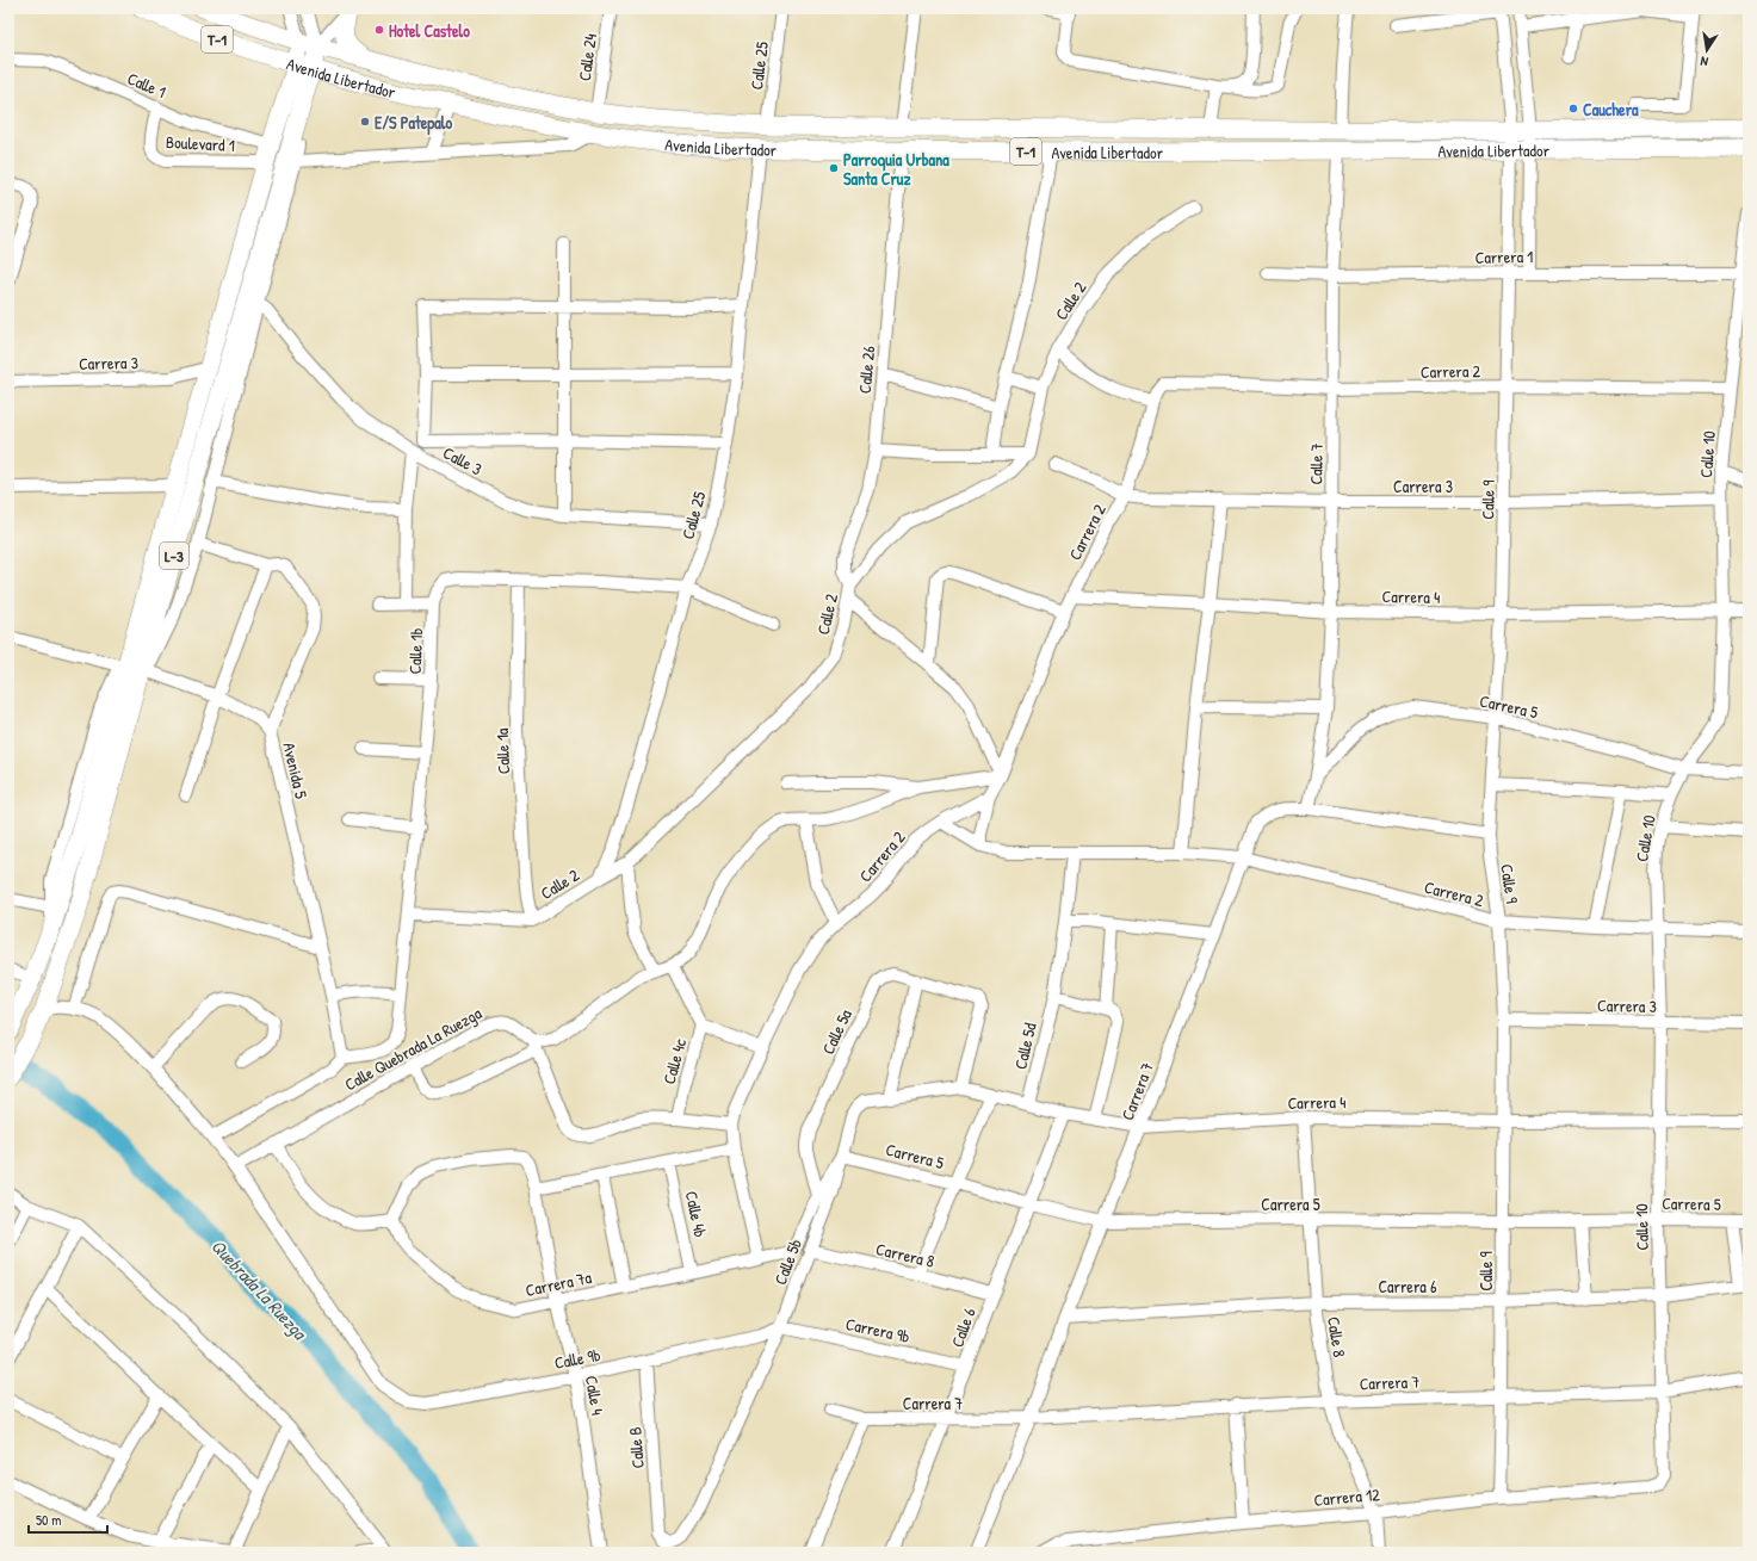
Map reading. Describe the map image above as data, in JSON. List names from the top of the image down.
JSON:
{
  "streets": {
    "main road": ["T-1", "Avenida Libertador", "L-3"],
    "street": [
      "Calle 24",
      "Calle 25",
      "Calle 1",
      "Boulevard 1",
      "Carrera 1",
      "Calle 2",
      "Carrera 3",
      "Calle 26",
      "Carrera 2",
      "Calle 10",
      "Calle 3",
      "Calle 7",
      "Calle 9",
      "Carrera 4",
      "Calle 1b",
      "Carrera 5",
      "Calle 1a",
      "Avenida 5",
      "Calle 5a",
      "Calle 5d",
      "Calle Quebrada La Ruezga",
      "Calle 4c",
      "Carrera 7",
      "Calle 4b",
      "Carrera 8",
      "Calle 5b",
      "Carrera 7a",
      "Carrera 6",
      "Calle 6",
      "Carrera 9b",
      "Calle 8",
      "Calle 9b",
      "Calle 4",
      "Calle B",
      "Carrera 12"
    ]
  },
  "crossings": [
    ["Calle 24", "Avenida Libertador"],
    ["Calle 25", "Avenida Libertador"],
    ["Calle 25", "Calle 2"],
    ["Calle 25", "Calle 3"],
    ["Calle 25", "Calle 1b"],
    ["Avenida Libertador", "Calle 26"],
    ["Avenida Libertador", "Calle 7"],
    ["Avenida Libertador", "Calle 9"],
    ["Avenida Libertador", "L-3"],
    ["Calle 1", "Boulevard 1"],
    ["Calle 1", "L-3"],
    ["Boulevard 1", "L-3"],
    ["Carrera 1", "Calle 10"],
    ["Carrera 1", "Calle 7"],
    ["Carrera 1", "Calle 9"],
    ["Calle 2", "Calle 26"],
    ["Calle 2", "Calle 1b"],
    ["Calle 2", "Calle 1a"],
    ["Carrera 3", "Carrera 2"],
    ["Carrera 3", "Calle 10"],
    ["Carrera 3", "Calle 7"],
    ["Carrera 3", "Calle 9"],
    ["Carrera 3", "L-3"],
    ["Carrera 2", "Calle 10"],
    ["Carrera 2", "Calle 7"],
    ["Carrera 2", "Calle 9"],
    ["Carrera 2", "Carrera 4"],
    ["Carrera 2", "Calle 5d"],
    ["Carrera 2", "Calle 4c"],
    ["Carrera 2", "Carrera 7"],
    ["Carrera 2", "Carrera 7a"],
    ["Calle 10", "Carrera 4"],
    ["Calle 10", "Carrera 5"],
    ["Calle 10", "Carrera 7"],
    ["Calle 10", "Carrera 6"],
    ["Calle 10", "Carrera 12"],
    ["Calle 7", "Carrera 4"],
    ["Calle 7", "Carrera 5"],
    ["Calle 9", "Carrera 4"],
    ["Calle 9", "Carrera 5"],
    ["Calle 9", "Carrera 7"],
    ["Calle 9", "Carrera 6"],
    ["Calle 9", "Carrera 12"],
    ["L-3", "Avenida 5"],
    ["Carrera 4", "Calle 5a"],
    ["Carrera 4", "Calle 5d"],
    ["Carrera 4", "Carrera 7"],
    ["Carrera 4", "Calle 5b"],
    ["Carrera 4", "Calle 6"],
    ["Carrera 4", "Calle 8"],
    ["Calle 1b", "Calle 1a"],
    ["Calle 1b", "Avenida 5"],
    ["Carrera 5", "Carrera 7"],
    ["Carrera 5", "Calle 5b"],
    ["Carrera 5", "Carrera 7a"],
    ["Carrera 5", "Calle 6"],
    ["Carrera 5", "Calle 8"],
    ["Calle 5a", "Carrera 7a"],
    ["Calle Quebrada La Ruezga", "Calle 9b"],
    ["Carrera 7", "Carrera 6"],
    ["Carrera 7", "Calle 6"],
    ["Carrera 7", "Calle 8"],
    ["Calle 4b", "Carrera 7a"],
    ["Carrera 8", "Calle 5b"],
    ["Carrera 8", "Calle 6"],
    ["Calle 5b", "Carrera 7a"],
    ["Calle 5b", "Carrera 9b"],
    ["Calle 5b", "Calle 9b"],
    ["Calle 5b", "Calle B"],
    ["Carrera 7a", "Calle 4"],
    ["Carrera 6", "Calle 8"],
    ["Calle 6", "Carrera 9b"],
    ["Carrera 9b", "Calle 9b"],
    ["Calle 8", "Carrera 12"],
    ["Calle 9b", "Calle 4"],
    ["Calle 9b", "Calle B"]
  ],
  "water": ["Quebrada La Ruezga"],
  "places": [
    "Hotel Castelo",
    "Cauchera",
    "E/S Patepalo",
    "Parroquia Urbana Santa Cruz"
  ],
  "scale_bar": "50 m",
  "north": "bottom"
}
